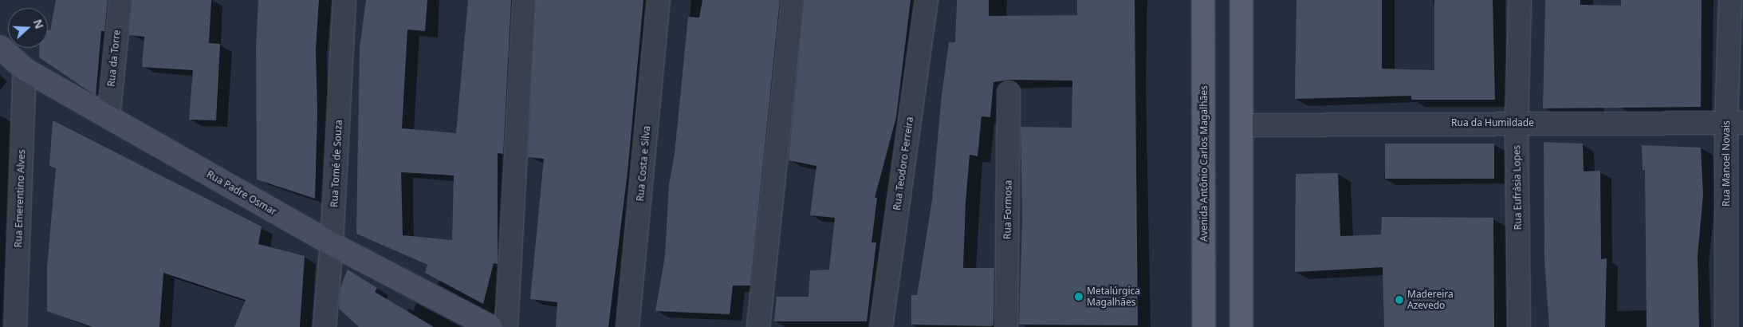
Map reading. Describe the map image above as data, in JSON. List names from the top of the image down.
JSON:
{
  "streets": {
    "main road": ["Avenida Antônio Carlos Magalhães"],
    "street": [
      "Rua da Torre",
      "Rua da Humildade",
      "Rua Tomé de Souza",
      "Rua Costa e Silva",
      "Rua Teodoro Ferreira",
      "Rua Manoel Novais",
      "Rua Eufrásia Lopes",
      "Rua Padre Osmar",
      "Rua Emerentino Alves",
      "Rua Formosa"
    ]
  },
  "crossings": [
    ["Rua da Torre", "Rua Padre Osmar"],
    ["Rua da Humildade", "Rua Manoel Novais"],
    ["Rua da Humildade", "Rua Eufrásia Lopes"],
    ["Rua Tomé de Souza", "Rua Padre Osmar"],
    ["Rua Padre Osmar", "Rua Emerentino Alves"]
  ],
  "places": ["Metalúrgica Magalhães", "Madereira Azevedo"],
  "north": "right"
}
